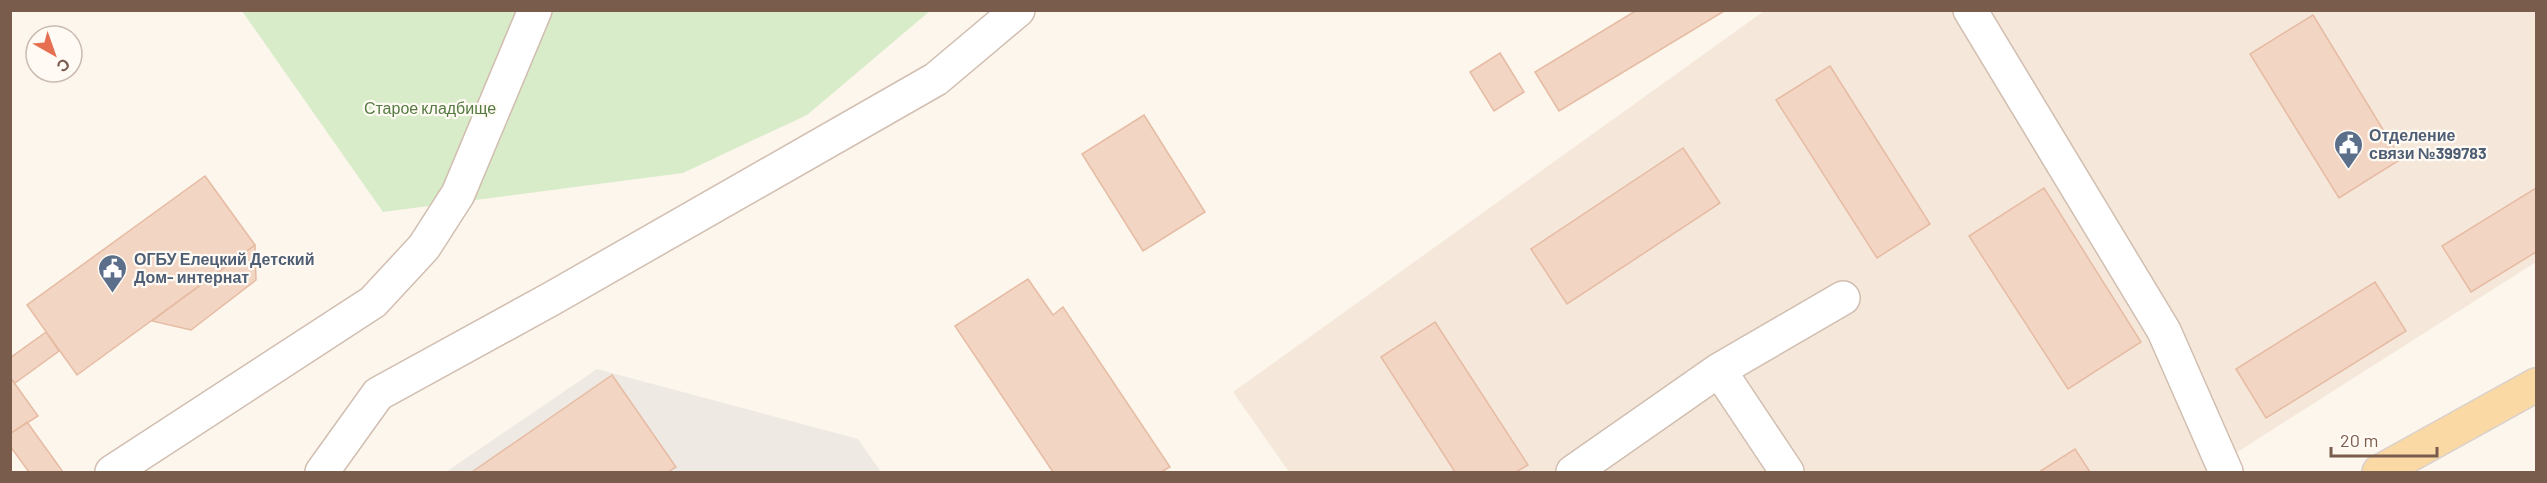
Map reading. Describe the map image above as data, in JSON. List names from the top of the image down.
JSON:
{
  "parks": ["Старое кладбище"],
  "places": {
    "public building": ["Отделение связи №399783", "ОГБУ Елецкий Детский Дом- интернат"]
  },
  "scale_bar": "20 m",
  "north": "bottom right"
}
